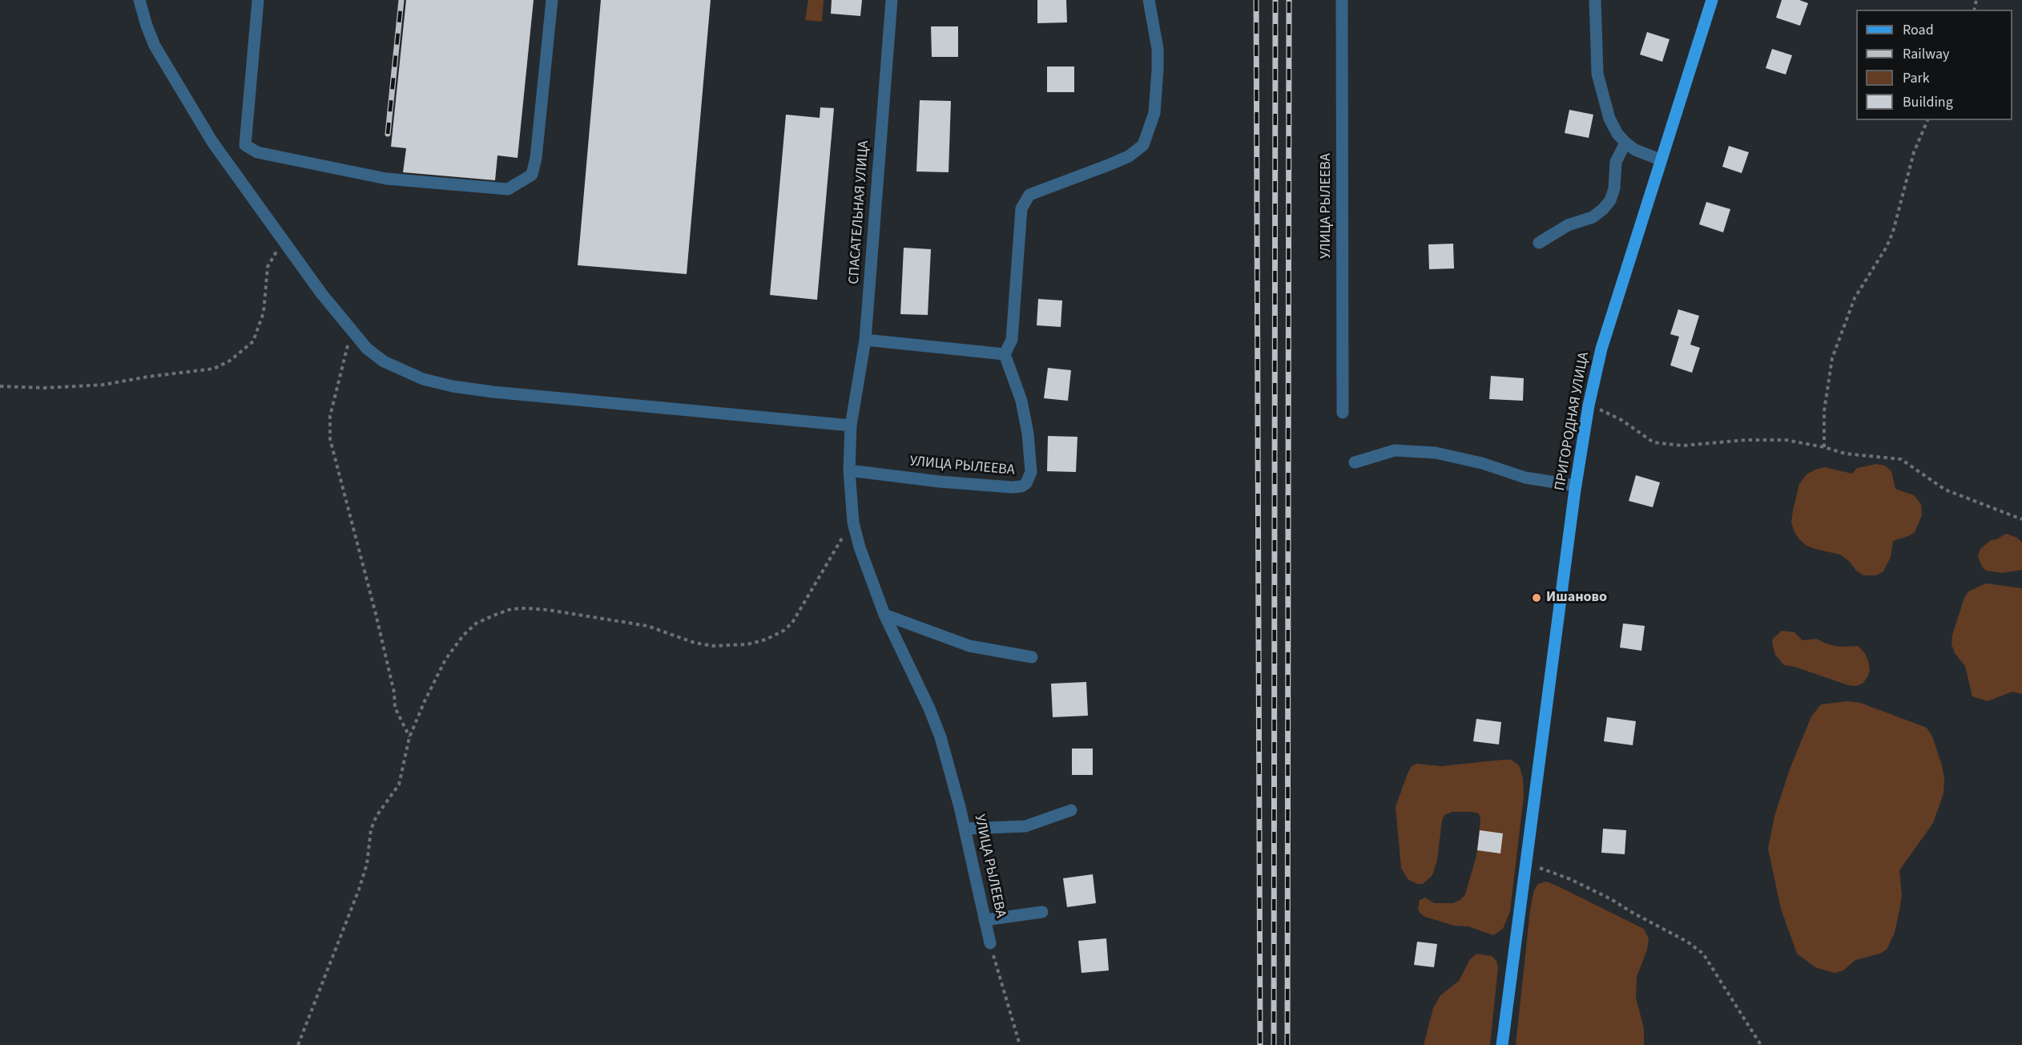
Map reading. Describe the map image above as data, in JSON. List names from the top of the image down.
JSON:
{
  "streets": {
    "main road": ["ПРИГОРОДНАЯ УЛИЦА"],
    "street": ["УЛИЦА РЫЛЕЕВА", "СПАСАТЕЛЬНАЯ УЛИЦА"]
  },
  "crossings": [
    ["УЛИЦА РЫЛЕЕВА", "СПАСАТЕЛЬНАЯ УЛИЦА"]
  ],
  "places": ["Ишаново"],
  "legend": [
    "Road",
    "Railway",
    "Park",
    "Building"
  ]
}
